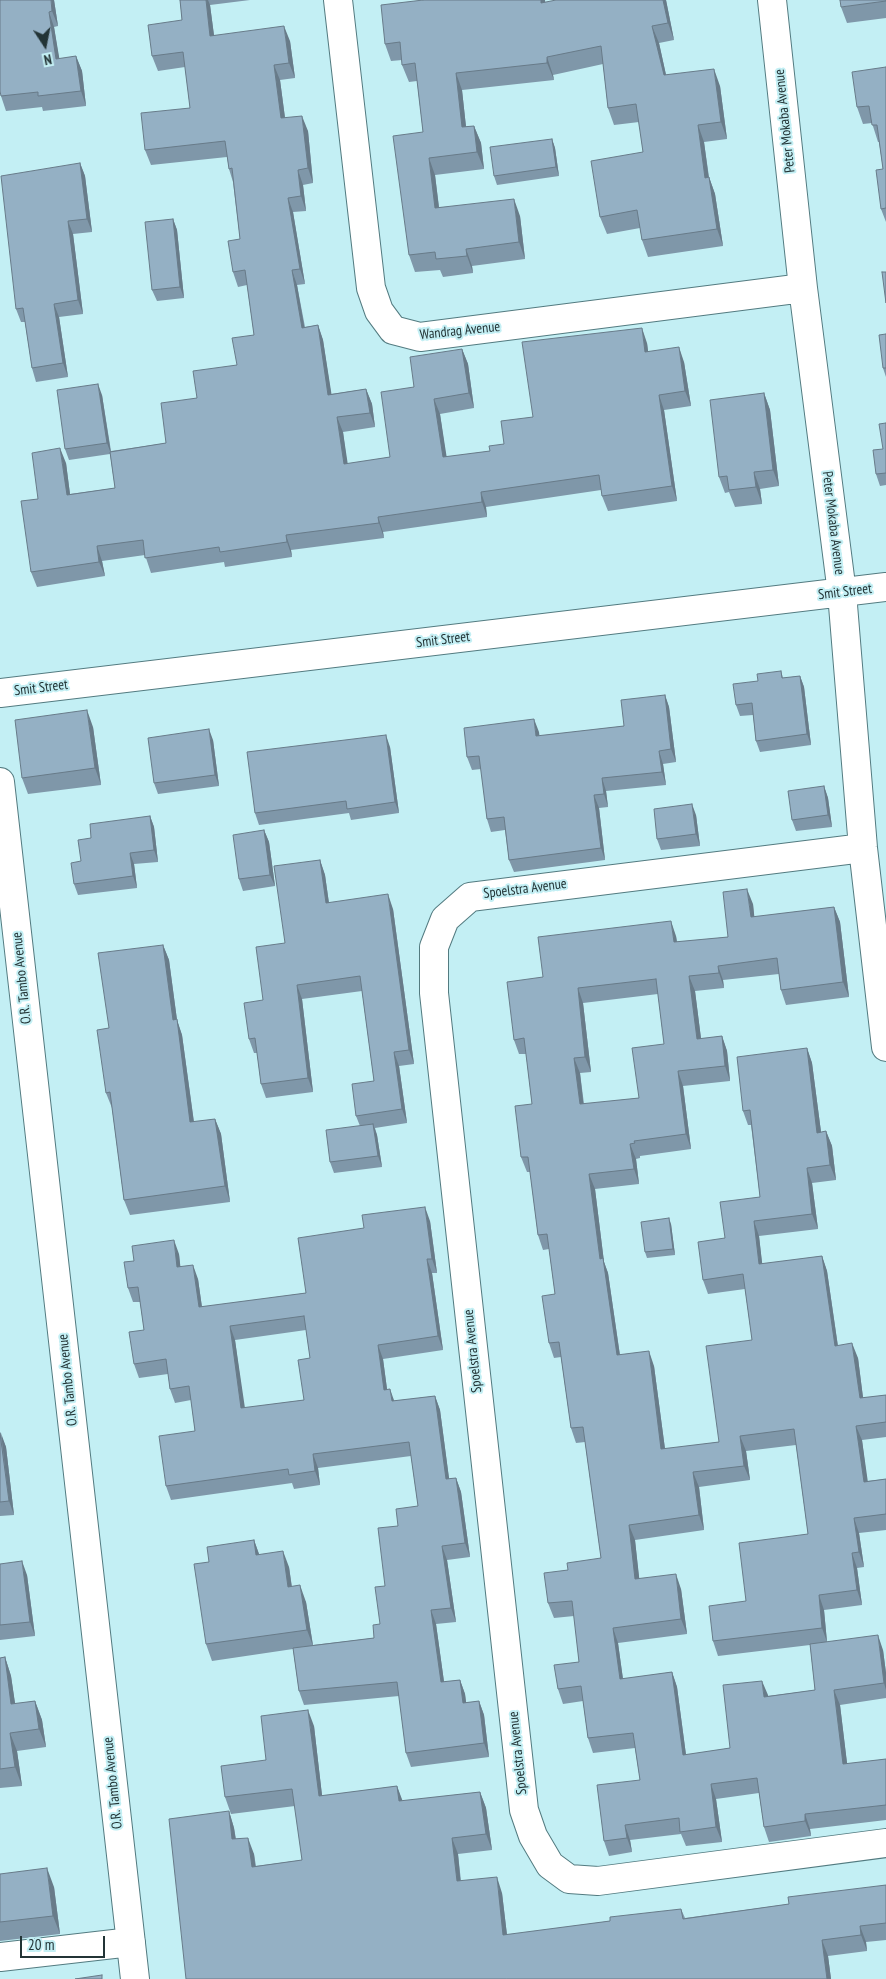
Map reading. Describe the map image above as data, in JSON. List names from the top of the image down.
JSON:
{
  "streets": {
    "street": [
      "Peter Mokaba Avenue",
      "Wandrag Avenue",
      "Smit Street",
      "Spoelstra Avenue",
      "O.R. Tambo Avenue"
    ]
  },
  "crossings": [
    ["Peter Mokaba Avenue", "Wandrag Avenue"],
    ["Peter Mokaba Avenue", "Smit Street"],
    ["Peter Mokaba Avenue", "Spoelstra Avenue"]
  ],
  "scale_bar": "20 m",
  "north": "bottom"
}
